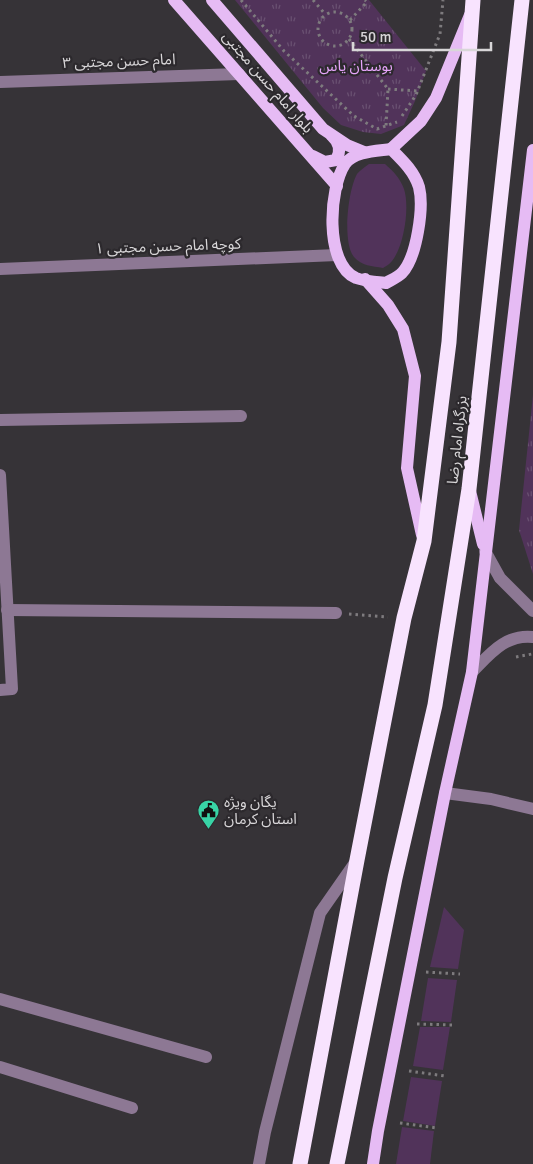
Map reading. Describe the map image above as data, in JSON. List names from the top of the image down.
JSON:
{
  "streets": {
    "highway": ["بزرگراه امام رضا"],
    "main road": ["بلوار امام حسن مجتبی"],
    "street": ["امام حسن مجتبی ۳", "کوچه امام حسن مجتبی ۱"]
  },
  "crossings": [
    ["امام حسن مجتبی ۳", "بلوار امام حسن مجتبی"],
    ["بلوار امام حسن مجتبی", "کوچه امام حسن مجتبی ۱"]
  ],
  "parks": ["بوستان یاس"],
  "places": {
    "public building": ["یگان ویژه استان کرمان"]
  },
  "scale_bar": "50 m"
}
